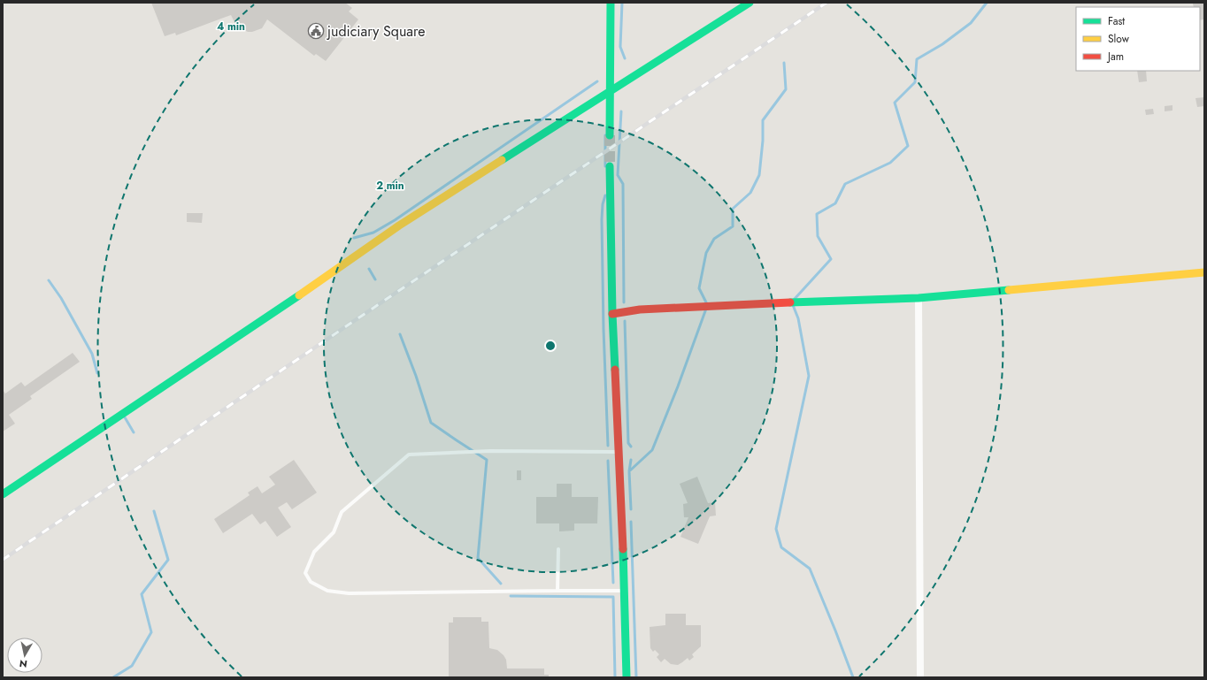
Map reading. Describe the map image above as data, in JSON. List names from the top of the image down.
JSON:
{
  "places": {
    "public building": ["judiciary Square"]
  },
  "legend": ["Fast", "Slow", "Jam"],
  "north": "bottom",
  "rings": ["4 min", "2 min"]
}
